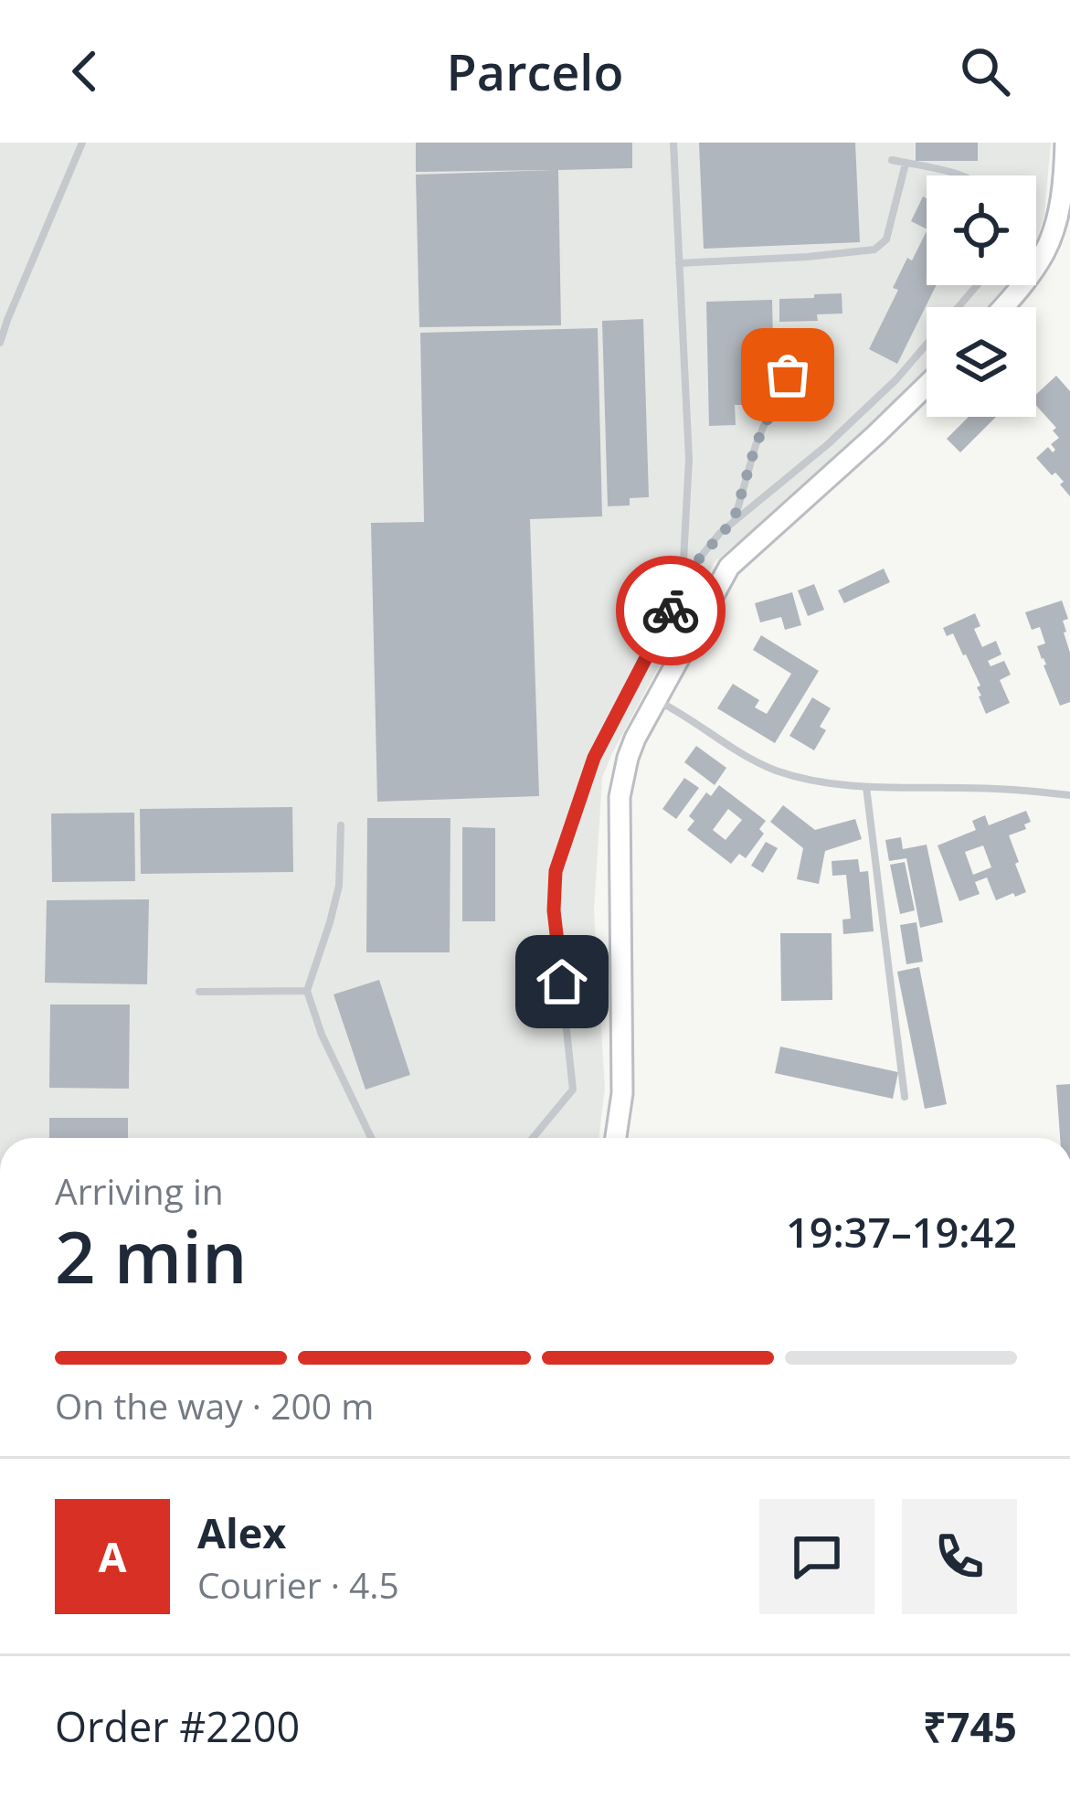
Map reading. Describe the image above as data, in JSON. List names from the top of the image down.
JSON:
{
  "page": {
    "header": "Parcelo",
    "heading": ["2 min", "Arriving in", "19:37–19:42"],
    "panel": [
      "Alex",
      "Courier · 4.5",
      "Order #2200",
      "₹745"
    ],
    "bar": "On the way · 200 m",
    "round": "A"
  }
}
